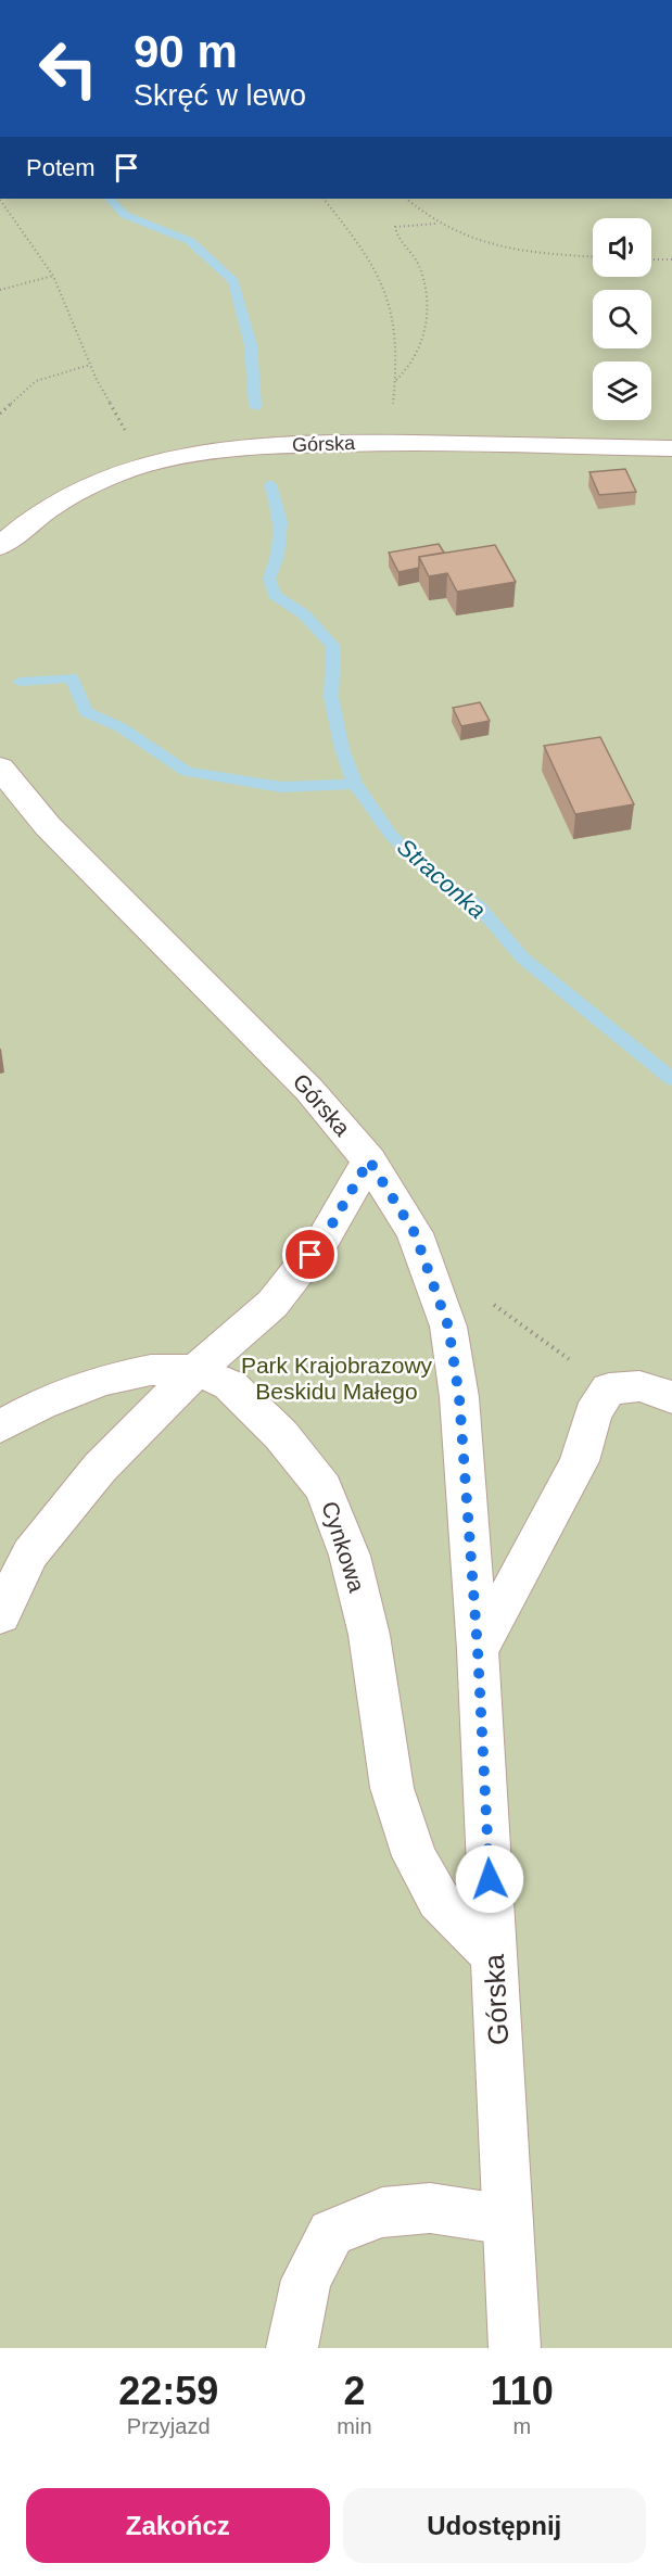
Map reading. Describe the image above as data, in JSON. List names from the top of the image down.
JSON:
{
  "streets": {
    "street": ["Górska", "Cynkowa"]
  },
  "crossings": [
    ["Górska", "Cynkowa"]
  ],
  "water": ["Straconka"],
  "parks": ["Park Krajobrazowy Beskidu Małego"],
  "page": {
    "turn": ["90 m", "Skręć w lewo"],
    "then": "Potem",
    "eta": [
      "22:59",
      "Przyjazd",
      "2",
      "min",
      "110",
      "m"
    ],
    "buttons": ["Zakończ", "Udostępnij"]
  }
}
